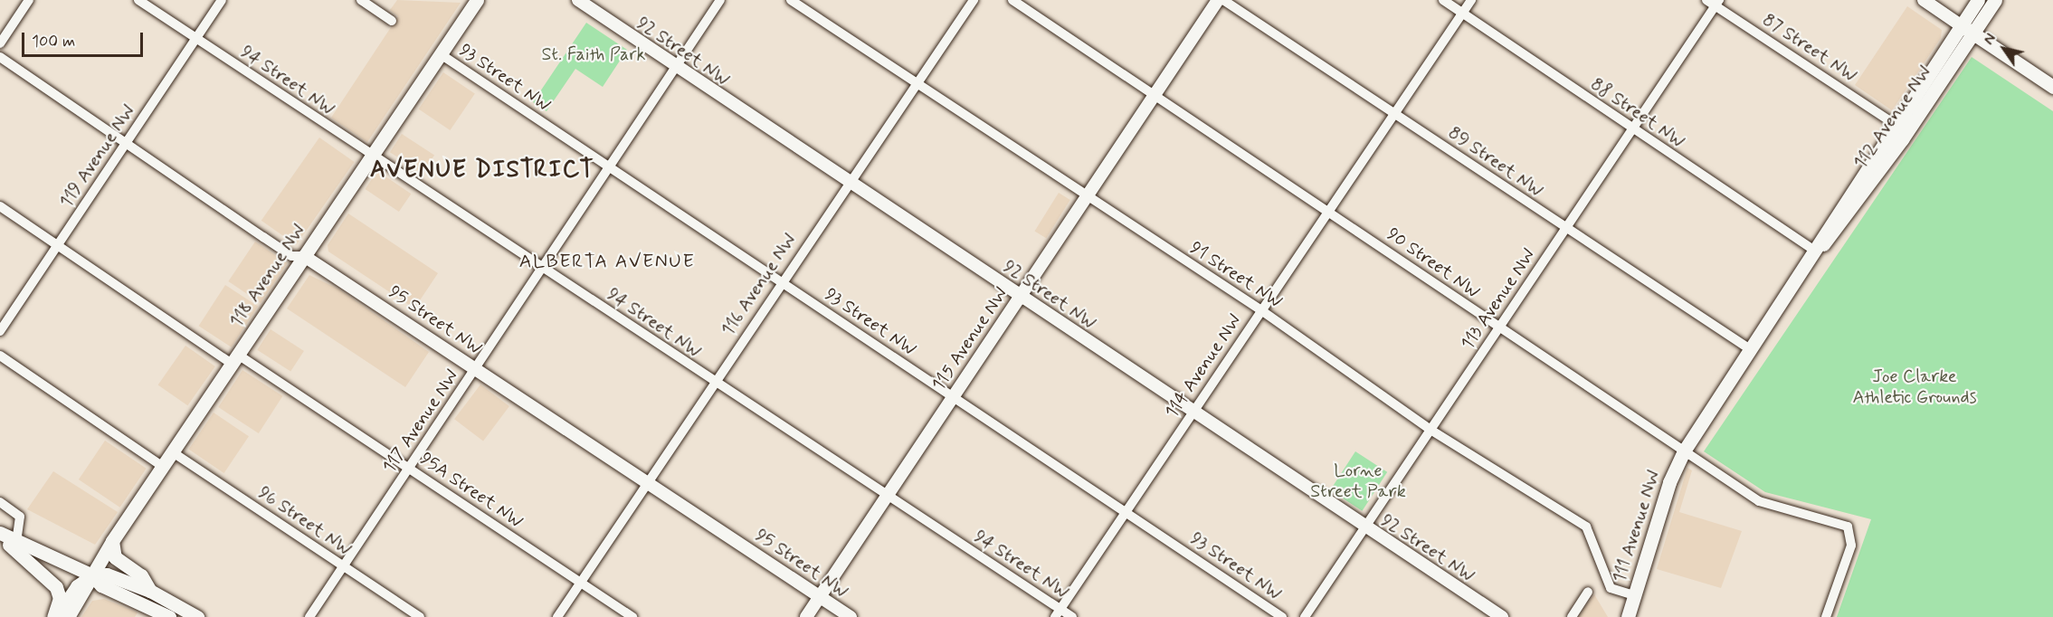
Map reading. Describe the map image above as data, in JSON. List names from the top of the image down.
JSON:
{
  "streets": {
    "main road": ["112 Avenue NW", "118 Avenue NW", "111 Avenue NW"],
    "street": [
      "87 Street NW",
      "92 Street NW",
      "93 Street NW",
      "94 Street NW",
      "88 Street NW",
      "119 Avenue NW",
      "89 Street NW",
      "90 Street NW",
      "91 Street NW",
      "116 Avenue NW",
      "113 Avenue NW",
      "95 Street NW",
      "115 Avenue NW",
      "114 Avenue NW",
      "117 Avenue NW",
      "95A Street NW",
      "96 Street NW"
    ]
  },
  "crossings": [
    ["87 Street NW", "112 Avenue NW"],
    ["87 Street NW", "113 Avenue NW"],
    ["92 Street NW", "116 Avenue NW"],
    ["92 Street NW", "113 Avenue NW"],
    ["92 Street NW", "115 Avenue NW"],
    ["92 Street NW", "114 Avenue NW"],
    ["92 Street NW", "117 Avenue NW"],
    ["93 Street NW", "118 Avenue NW"],
    ["93 Street NW", "116 Avenue NW"],
    ["93 Street NW", "115 Avenue NW"],
    ["93 Street NW", "114 Avenue NW"],
    ["93 Street NW", "117 Avenue NW"],
    ["94 Street NW", "119 Avenue NW"],
    ["94 Street NW", "118 Avenue NW"],
    ["94 Street NW", "116 Avenue NW"],
    ["94 Street NW", "115 Avenue NW"],
    ["94 Street NW", "114 Avenue NW"],
    ["94 Street NW", "117 Avenue NW"],
    ["88 Street NW", "112 Avenue NW"],
    ["88 Street NW", "113 Avenue NW"],
    ["88 Street NW", "114 Avenue NW"],
    ["112 Avenue NW", "89 Street NW"],
    ["112 Avenue NW", "90 Street NW"],
    ["112 Avenue NW", "111 Avenue NW"],
    ["119 Avenue NW", "95 Street NW"],
    ["119 Avenue NW", "95A Street NW"],
    ["89 Street NW", "113 Avenue NW"],
    ["89 Street NW", "114 Avenue NW"],
    ["90 Street NW", "113 Avenue NW"],
    ["90 Street NW", "115 Avenue NW"],
    ["90 Street NW", "114 Avenue NW"],
    ["90 Street NW", "111 Avenue NW"],
    ["91 Street NW", "116 Avenue NW"],
    ["91 Street NW", "113 Avenue NW"],
    ["91 Street NW", "115 Avenue NW"],
    ["91 Street NW", "114 Avenue NW"],
    ["91 Street NW", "111 Avenue NW"],
    ["118 Avenue NW", "95 Street NW"],
    ["118 Avenue NW", "95A Street NW"],
    ["118 Avenue NW", "96 Street NW"],
    ["116 Avenue NW", "95 Street NW"],
    ["116 Avenue NW", "95A Street NW"],
    ["95 Street NW", "115 Avenue NW"],
    ["95 Street NW", "117 Avenue NW"],
    ["117 Avenue NW", "95A Street NW"],
    ["117 Avenue NW", "96 Street NW"]
  ],
  "districts": ["AVENUE DISTRICT", "ALBERTA AVENUE"],
  "parks": ["St. Faith Park", "Joe Clarke Athletic Grounds", "Lorne Street Park"],
  "scale_bar": "100 m",
  "north": "top left"
}
